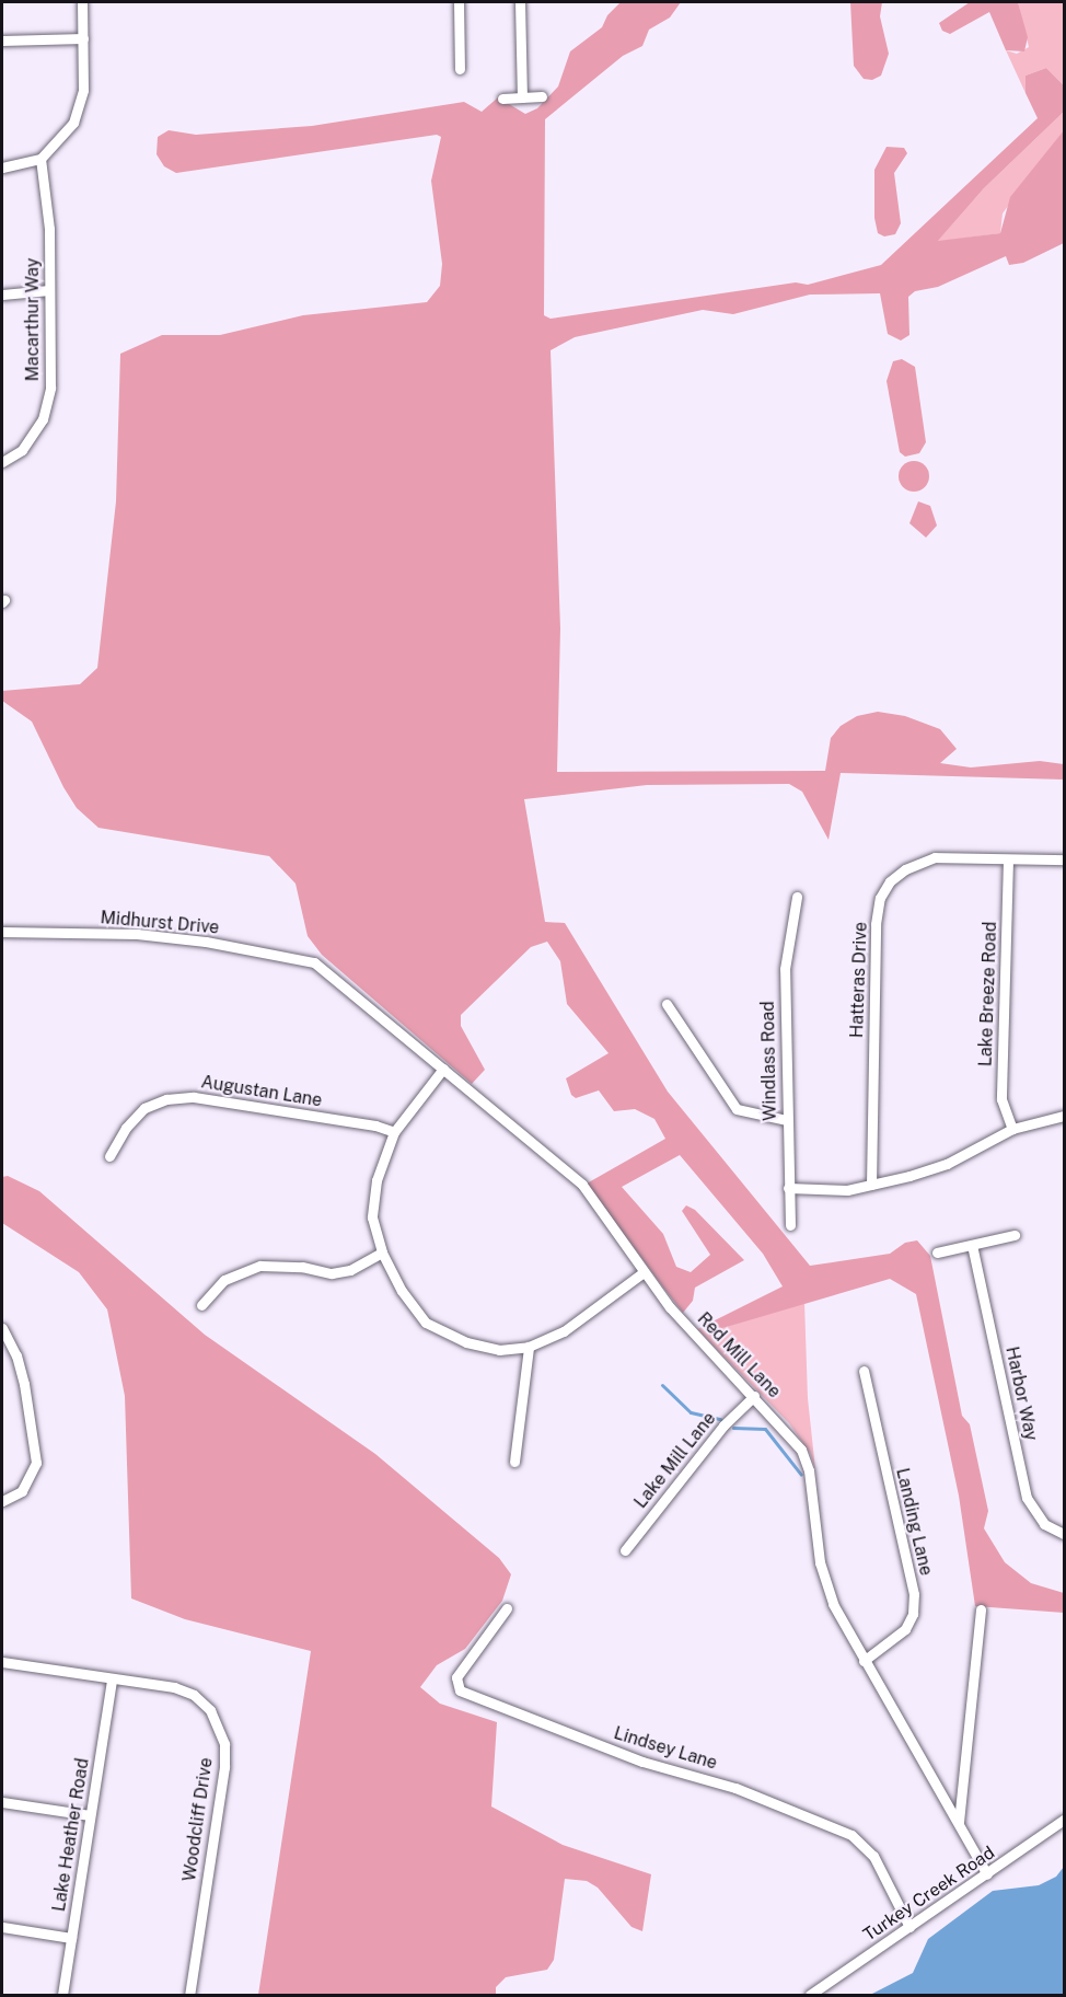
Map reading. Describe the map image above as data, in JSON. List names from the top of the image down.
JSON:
{
  "streets": {
    "street": [
      "Macarthur Way",
      "Midhurst Drive",
      "Hatteras Drive",
      "Lake Breeze Road",
      "Windlass Road",
      "Augustan Lane",
      "Red Mill Lane",
      "Harbor Way",
      "Lake Mill Lane",
      "Landing Lane",
      "Lindsey Lane",
      "Woodcliff Drive",
      "Lake Heather Road",
      "Turkey Creek Road"
    ]
  },
  "crossings": [
    ["Midhurst Drive", "Red Mill Lane"],
    ["Hatteras Drive", "Lake Breeze Road"],
    ["Red Mill Lane", "Lake Mill Lane"],
    ["Red Mill Lane", "Landing Lane"],
    ["Red Mill Lane", "Turkey Creek Road"],
    ["Lindsey Lane", "Turkey Creek Road"],
    ["Woodcliff Drive", "Lake Heather Road"]
  ]
}
